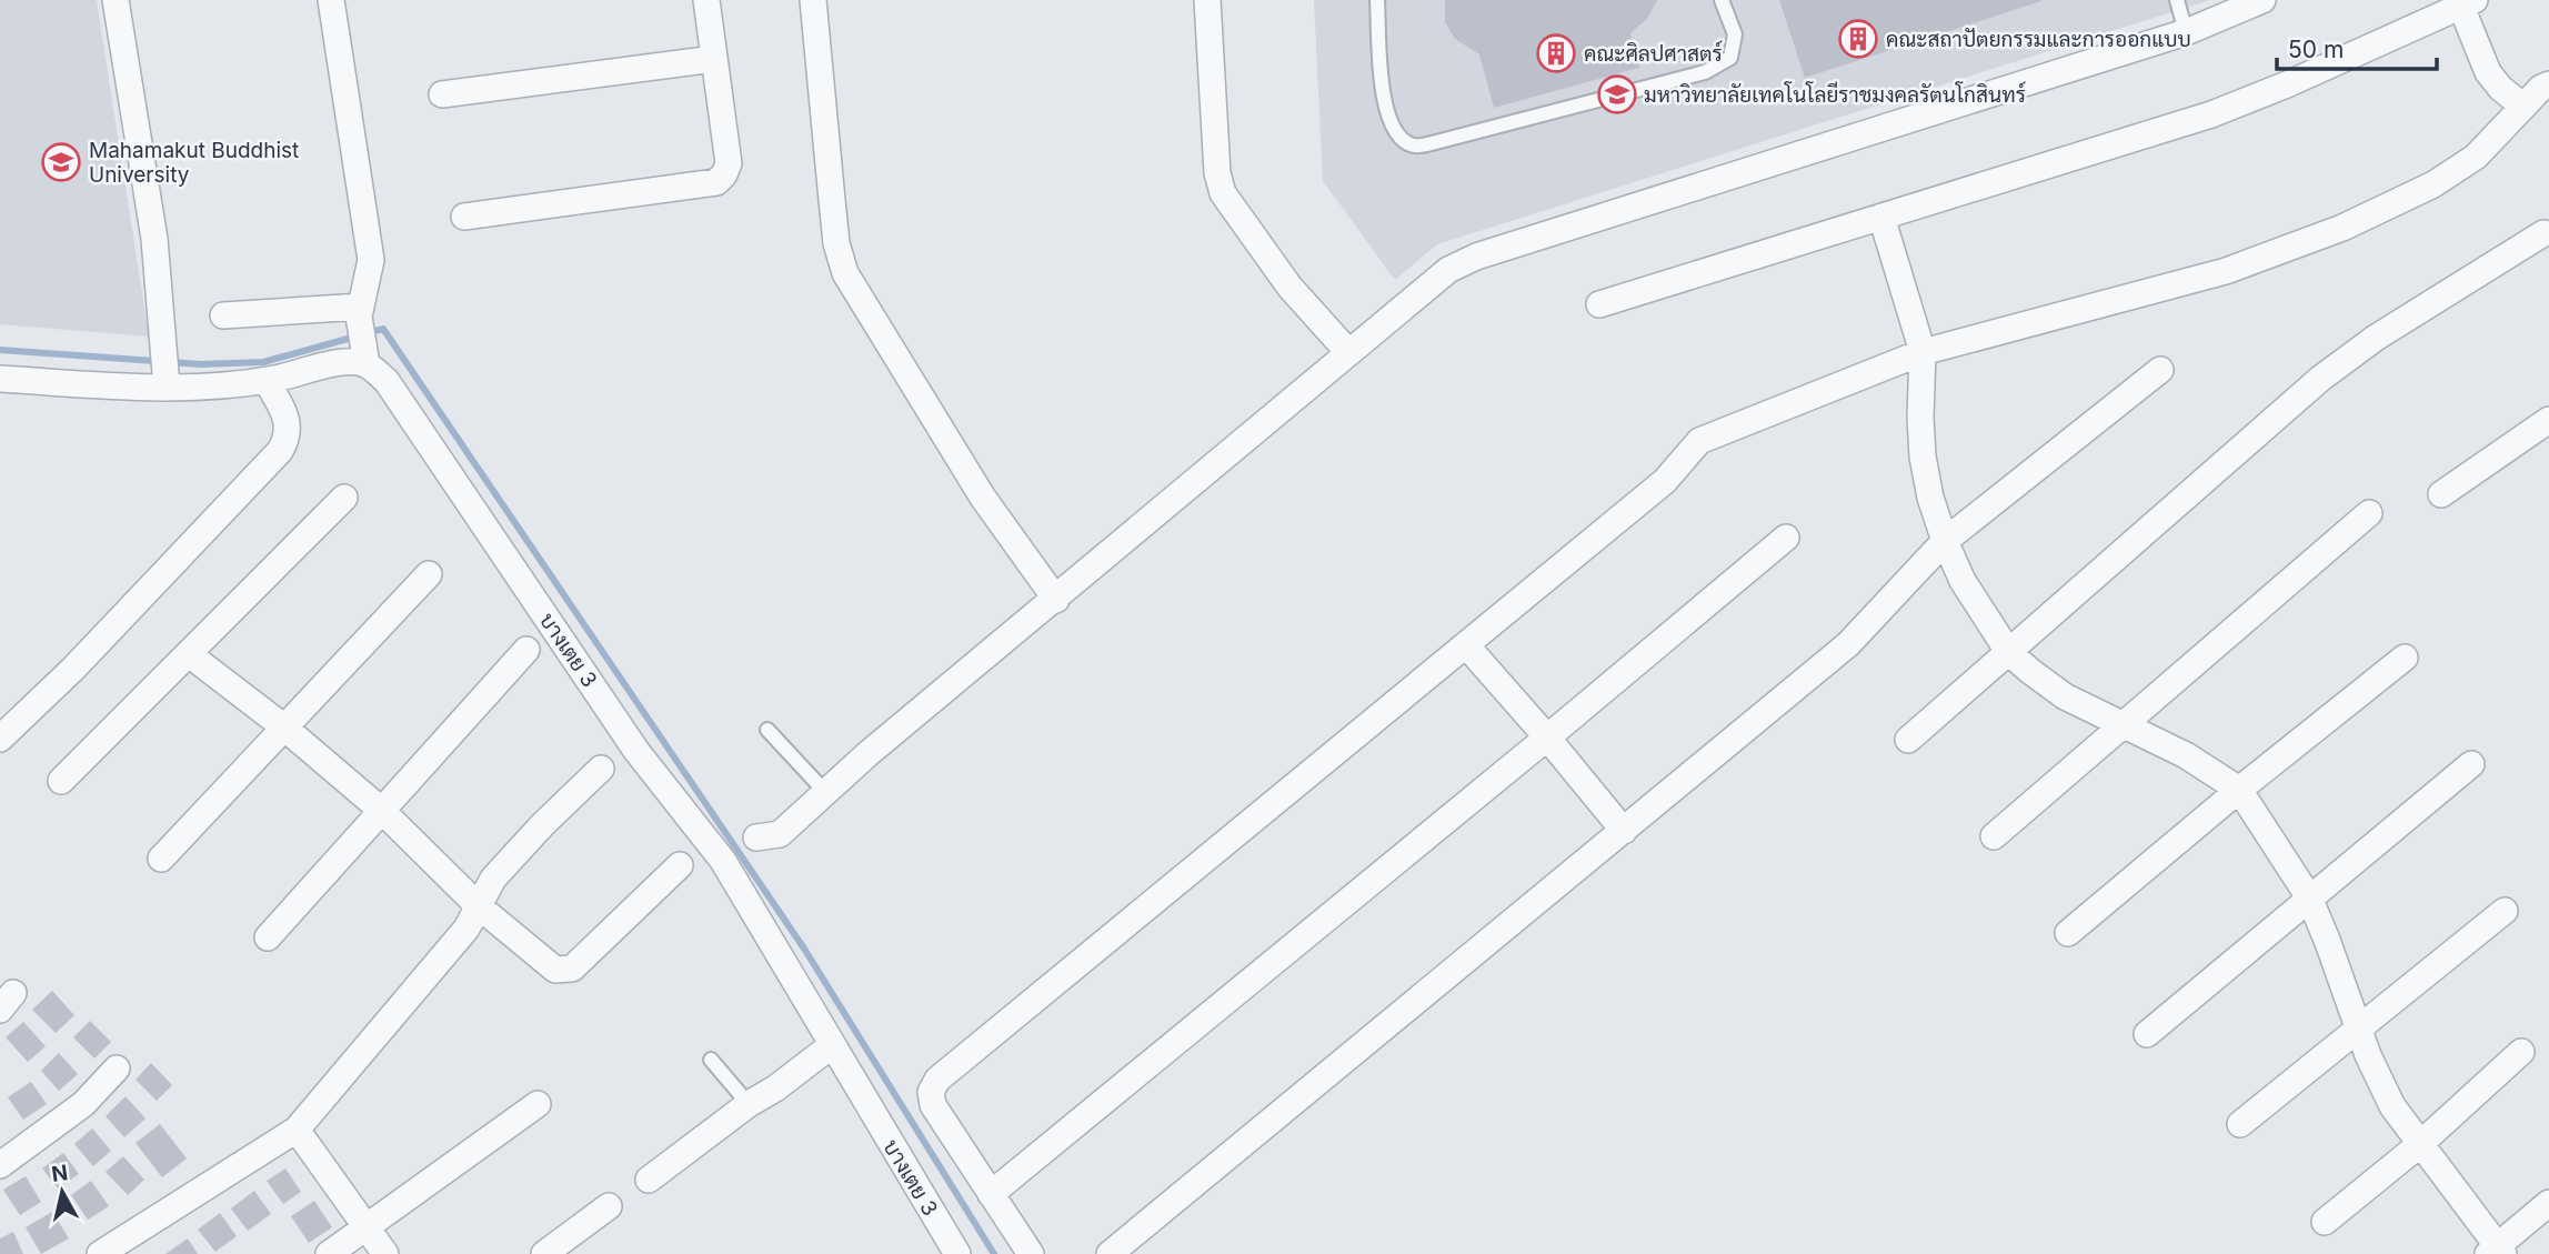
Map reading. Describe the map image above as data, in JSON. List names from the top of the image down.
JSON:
{
  "streets": {
    "street": ["บางเตย 3"]
  },
  "places": {
    "building": ["คณะสถาปัตยกรรมและการออกแบบ", "คณะศิลปศาสตร์"],
    "school or university": ["มหาวิทยาลัยเทคโนโลยีราชมงคลรัตนโกสินทร์", "Mahamakut Buddhist University"]
  },
  "scale_bar": "50 m",
  "north": "top"
}
